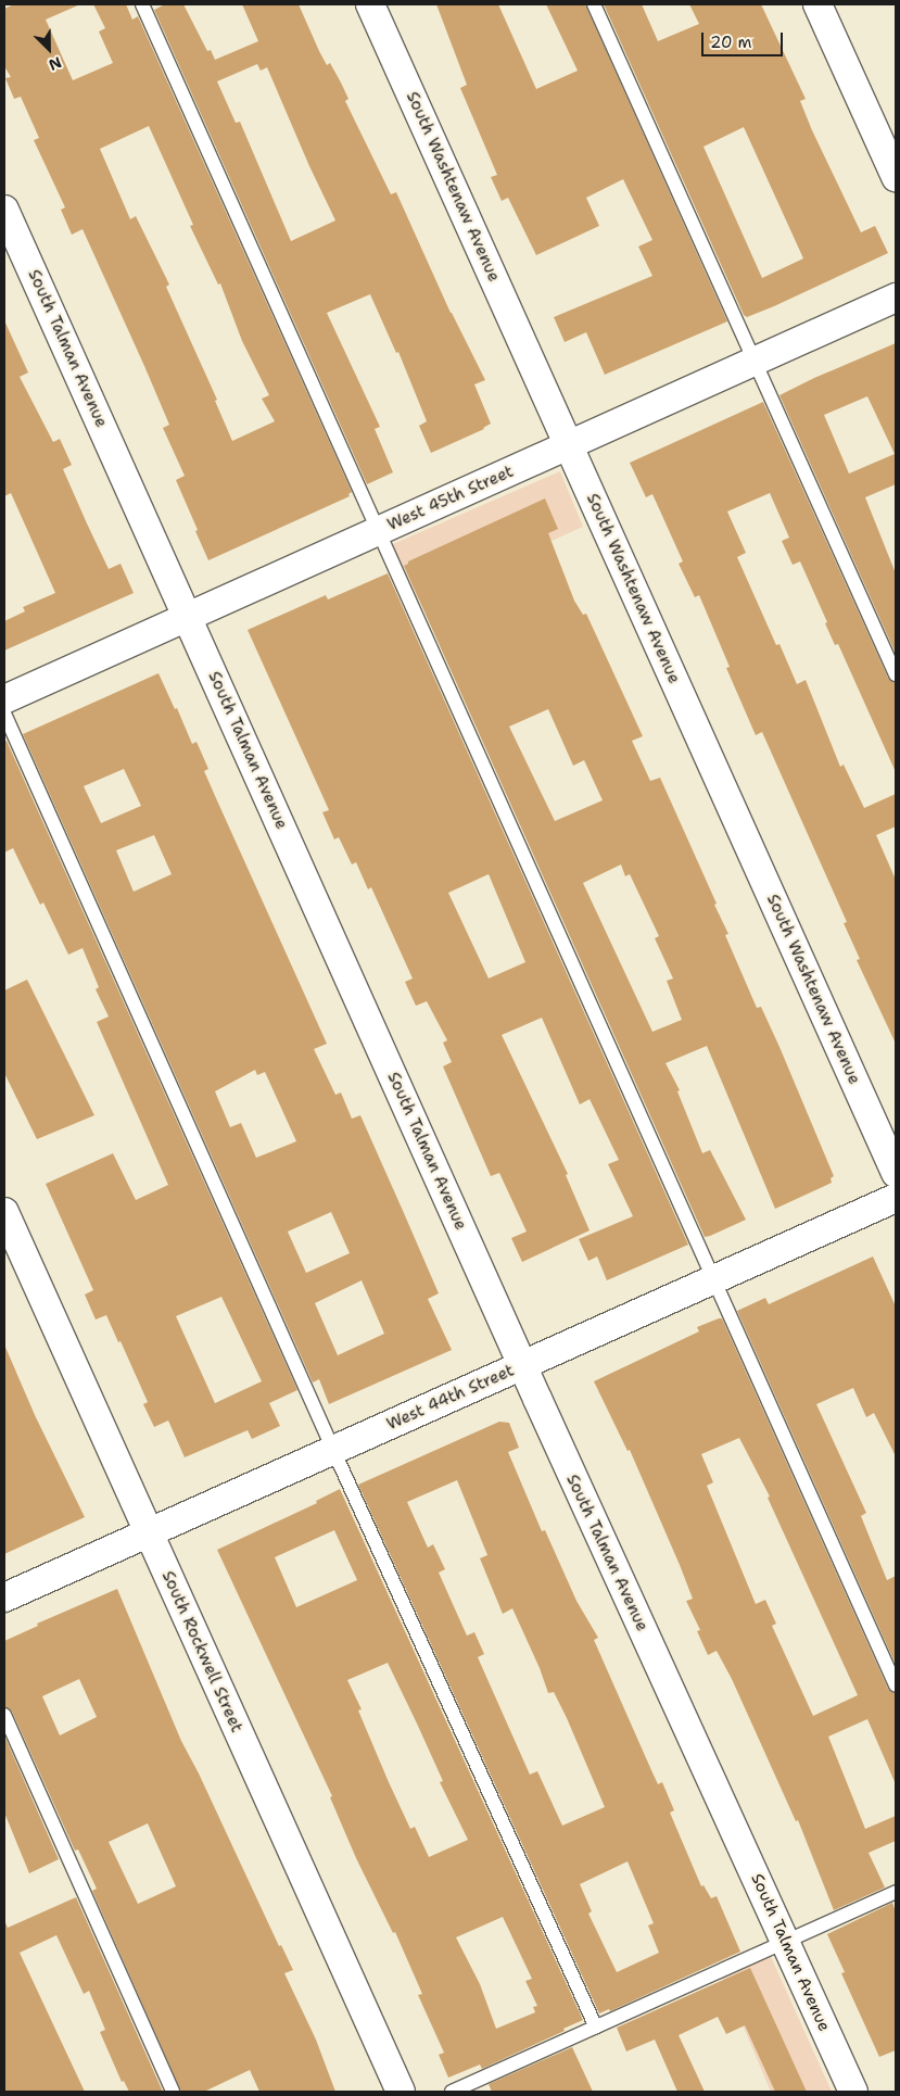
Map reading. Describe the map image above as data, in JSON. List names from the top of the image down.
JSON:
{
  "streets": {
    "street": [
      "South Washtenaw Avenue",
      "South Talman Avenue",
      "West 45th Street",
      "West 44th Street",
      "South Rockwell Street"
    ]
  },
  "crossings": [
    ["South Washtenaw Avenue", "West 45th Street"],
    ["South Talman Avenue", "West 45th Street"],
    ["South Talman Avenue", "West 44th Street"],
    ["West 44th Street", "South Rockwell Street"]
  ],
  "scale_bar": "20 m",
  "north": "bottom right"
}
